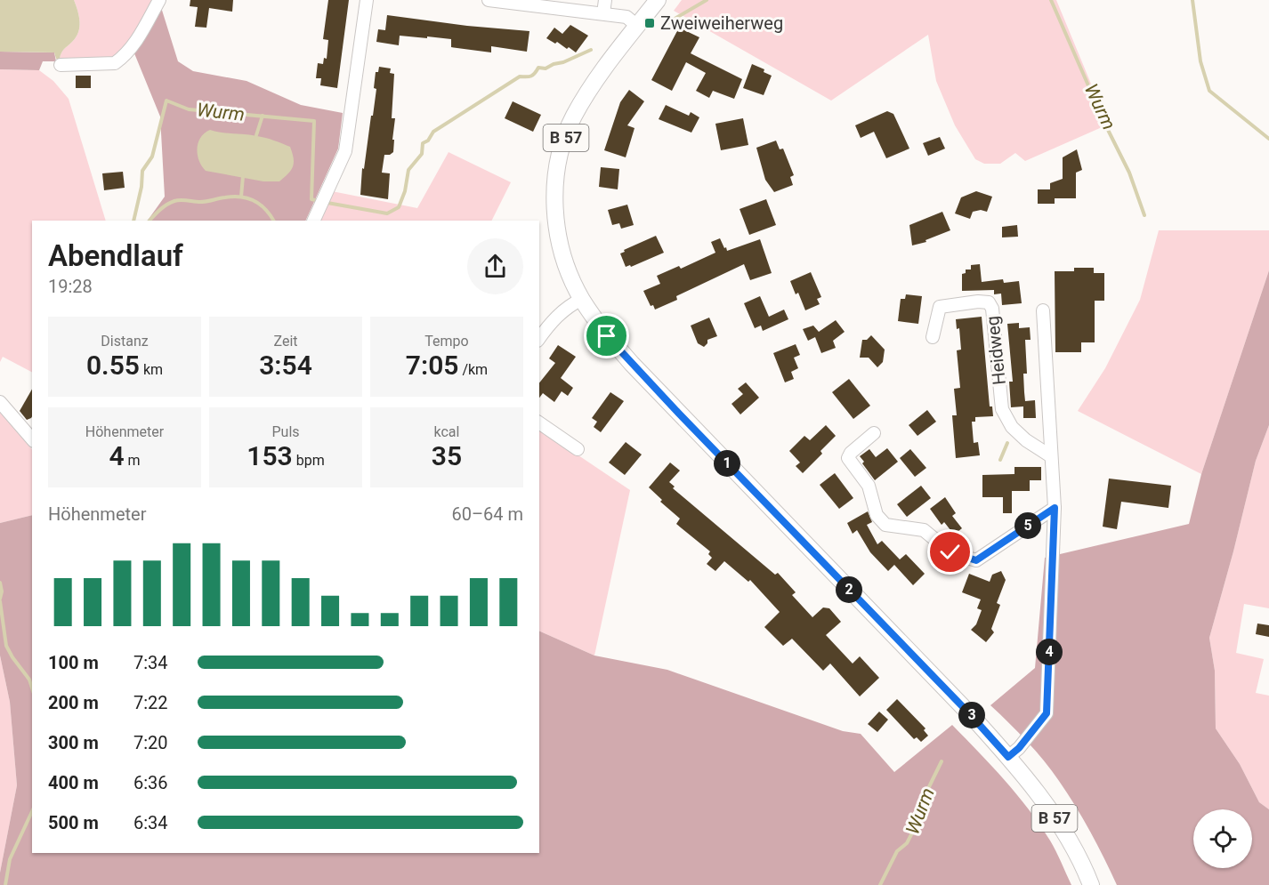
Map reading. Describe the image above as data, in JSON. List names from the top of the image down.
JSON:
{
  "streets": {
    "main road": ["B 57"],
    "street": ["Heidweg"]
  },
  "water": ["Wurm"],
  "places": {
    "transit": ["Zweiweiherweg"]
  },
  "page": {
    "heading": ["Abendlauf", "19:28"],
    "stats": [
      ["Distanz", "0.55 km"],
      ["Zeit", "3:54"],
      ["Tempo", "7:05 /km"],
      ["Höhenmeter", "4 m"],
      ["Puls", "153 bpm"],
      ["kcal", "35"]
    ],
    "pins": [
      "1",
      "5",
      "2",
      "4",
      "3"
    ],
    "chart": ["Höhenmeter", "60–64 m"],
    "list": [
      {
        "name": "100 m",
        "note": "7:34"
      },
      {
        "name": "200 m",
        "note": "7:22"
      },
      {
        "name": "300 m",
        "note": "7:20"
      },
      {
        "name": "400 m",
        "note": "6:36"
      },
      {
        "name": "500 m",
        "note": "6:34"
      }
    ]
  }
}
